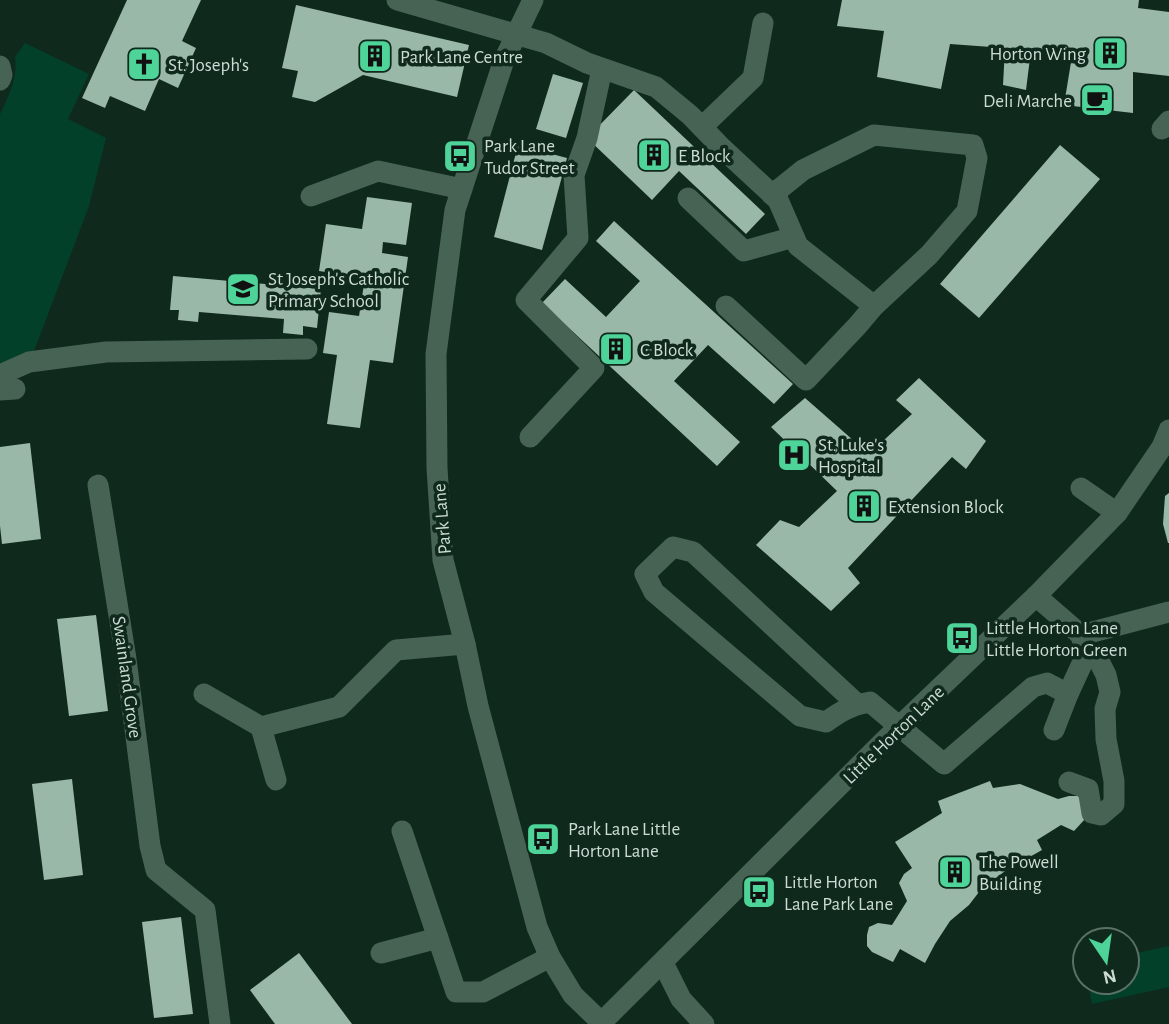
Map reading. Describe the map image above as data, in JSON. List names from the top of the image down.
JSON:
{
  "streets": {
    "street": ["Park Lane", "Swainland Grove", "Little Horton Lane"]
  },
  "crossings": [
    ["Park Lane", "Little Horton Lane"]
  ],
  "places": {
    "building": [
      "Horton Wing",
      "Park Lane Centre",
      "E Block",
      "C Block",
      "Extension Block",
      "The Powell Building"
    ],
    "church": ["St. Joseph's"],
    "cafe": ["Deli Marche"],
    "bus stop": [
      "Park Lane Tudor Street",
      "Little Horton Lane Little Horton Green",
      "Park Lane Little Horton Lane",
      "Little Horton Lane Park Lane"
    ],
    "school or university": ["St Joseph's Catholic Primary School"],
    "hospital": ["St. Luke's Hospital"]
  },
  "north": "bottom"
}
